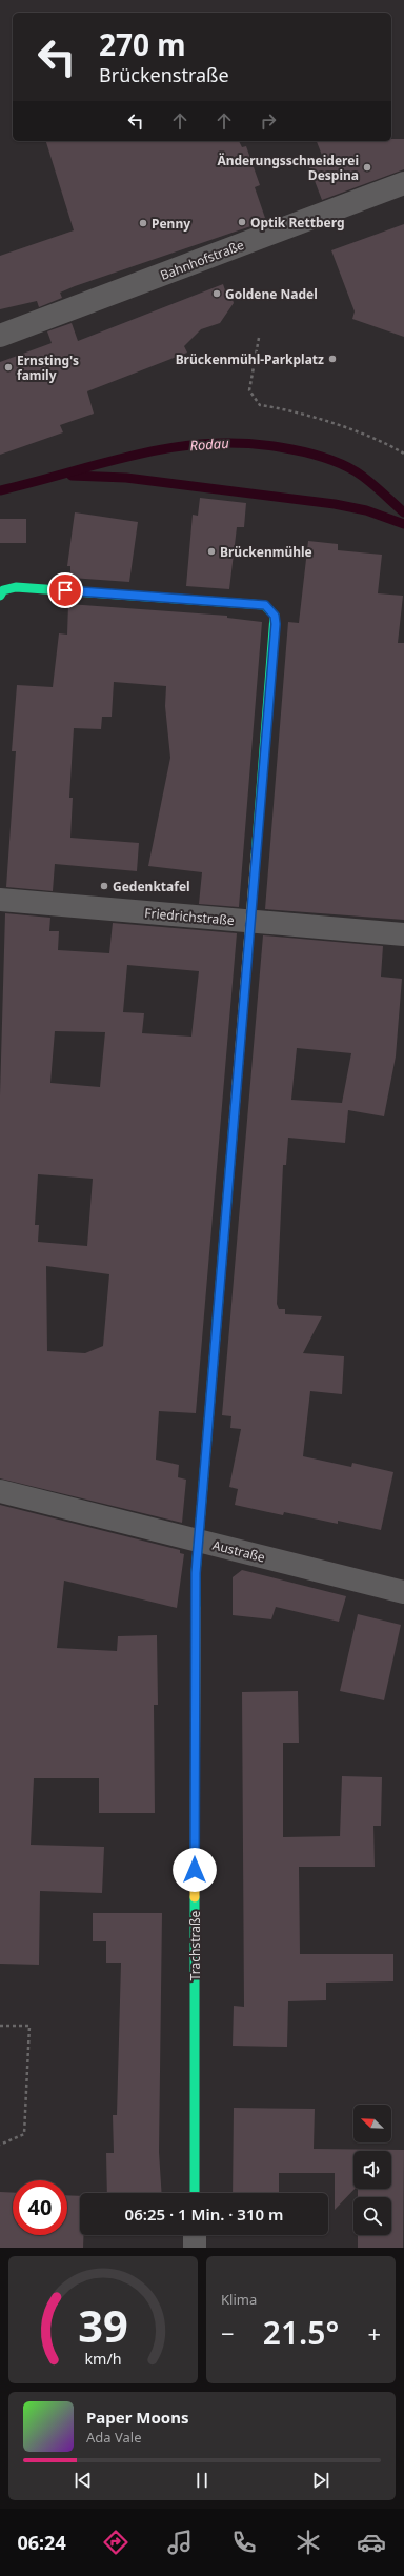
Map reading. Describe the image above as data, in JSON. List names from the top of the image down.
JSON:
{
  "streets": {
    "street": [
      "Bahnhofstraße",
      "Friedrichstraße",
      "Austraße",
      "Trachstraße"
    ]
  },
  "crossings": [
    ["Friedrichstraße", "Trachstraße"],
    ["Austraße", "Trachstraße"]
  ],
  "water": ["Rodau"],
  "places": [
    "Änderungsschneiderei Despina",
    "Optik Rettberg",
    "Penny",
    "Goldene Nadel",
    "Brückenmühl-Parkplatz",
    "Ernsting's family",
    "Brückenmühle",
    "Gedenktafel"
  ],
  "north": "top left",
  "page": {
    "turn": ["270 m", "Brückenstraße"],
    "limit": "40",
    "trip": "06:25 · 1 Min. · 310 m",
    "tile": "Klima",
    "heat": ["−", "21.5°", "+"],
    "song": ["Paper Moons", "Ada Vale"],
    "tabs": "06:24",
    "gauge": ["39", "km/h"]
  }
}
